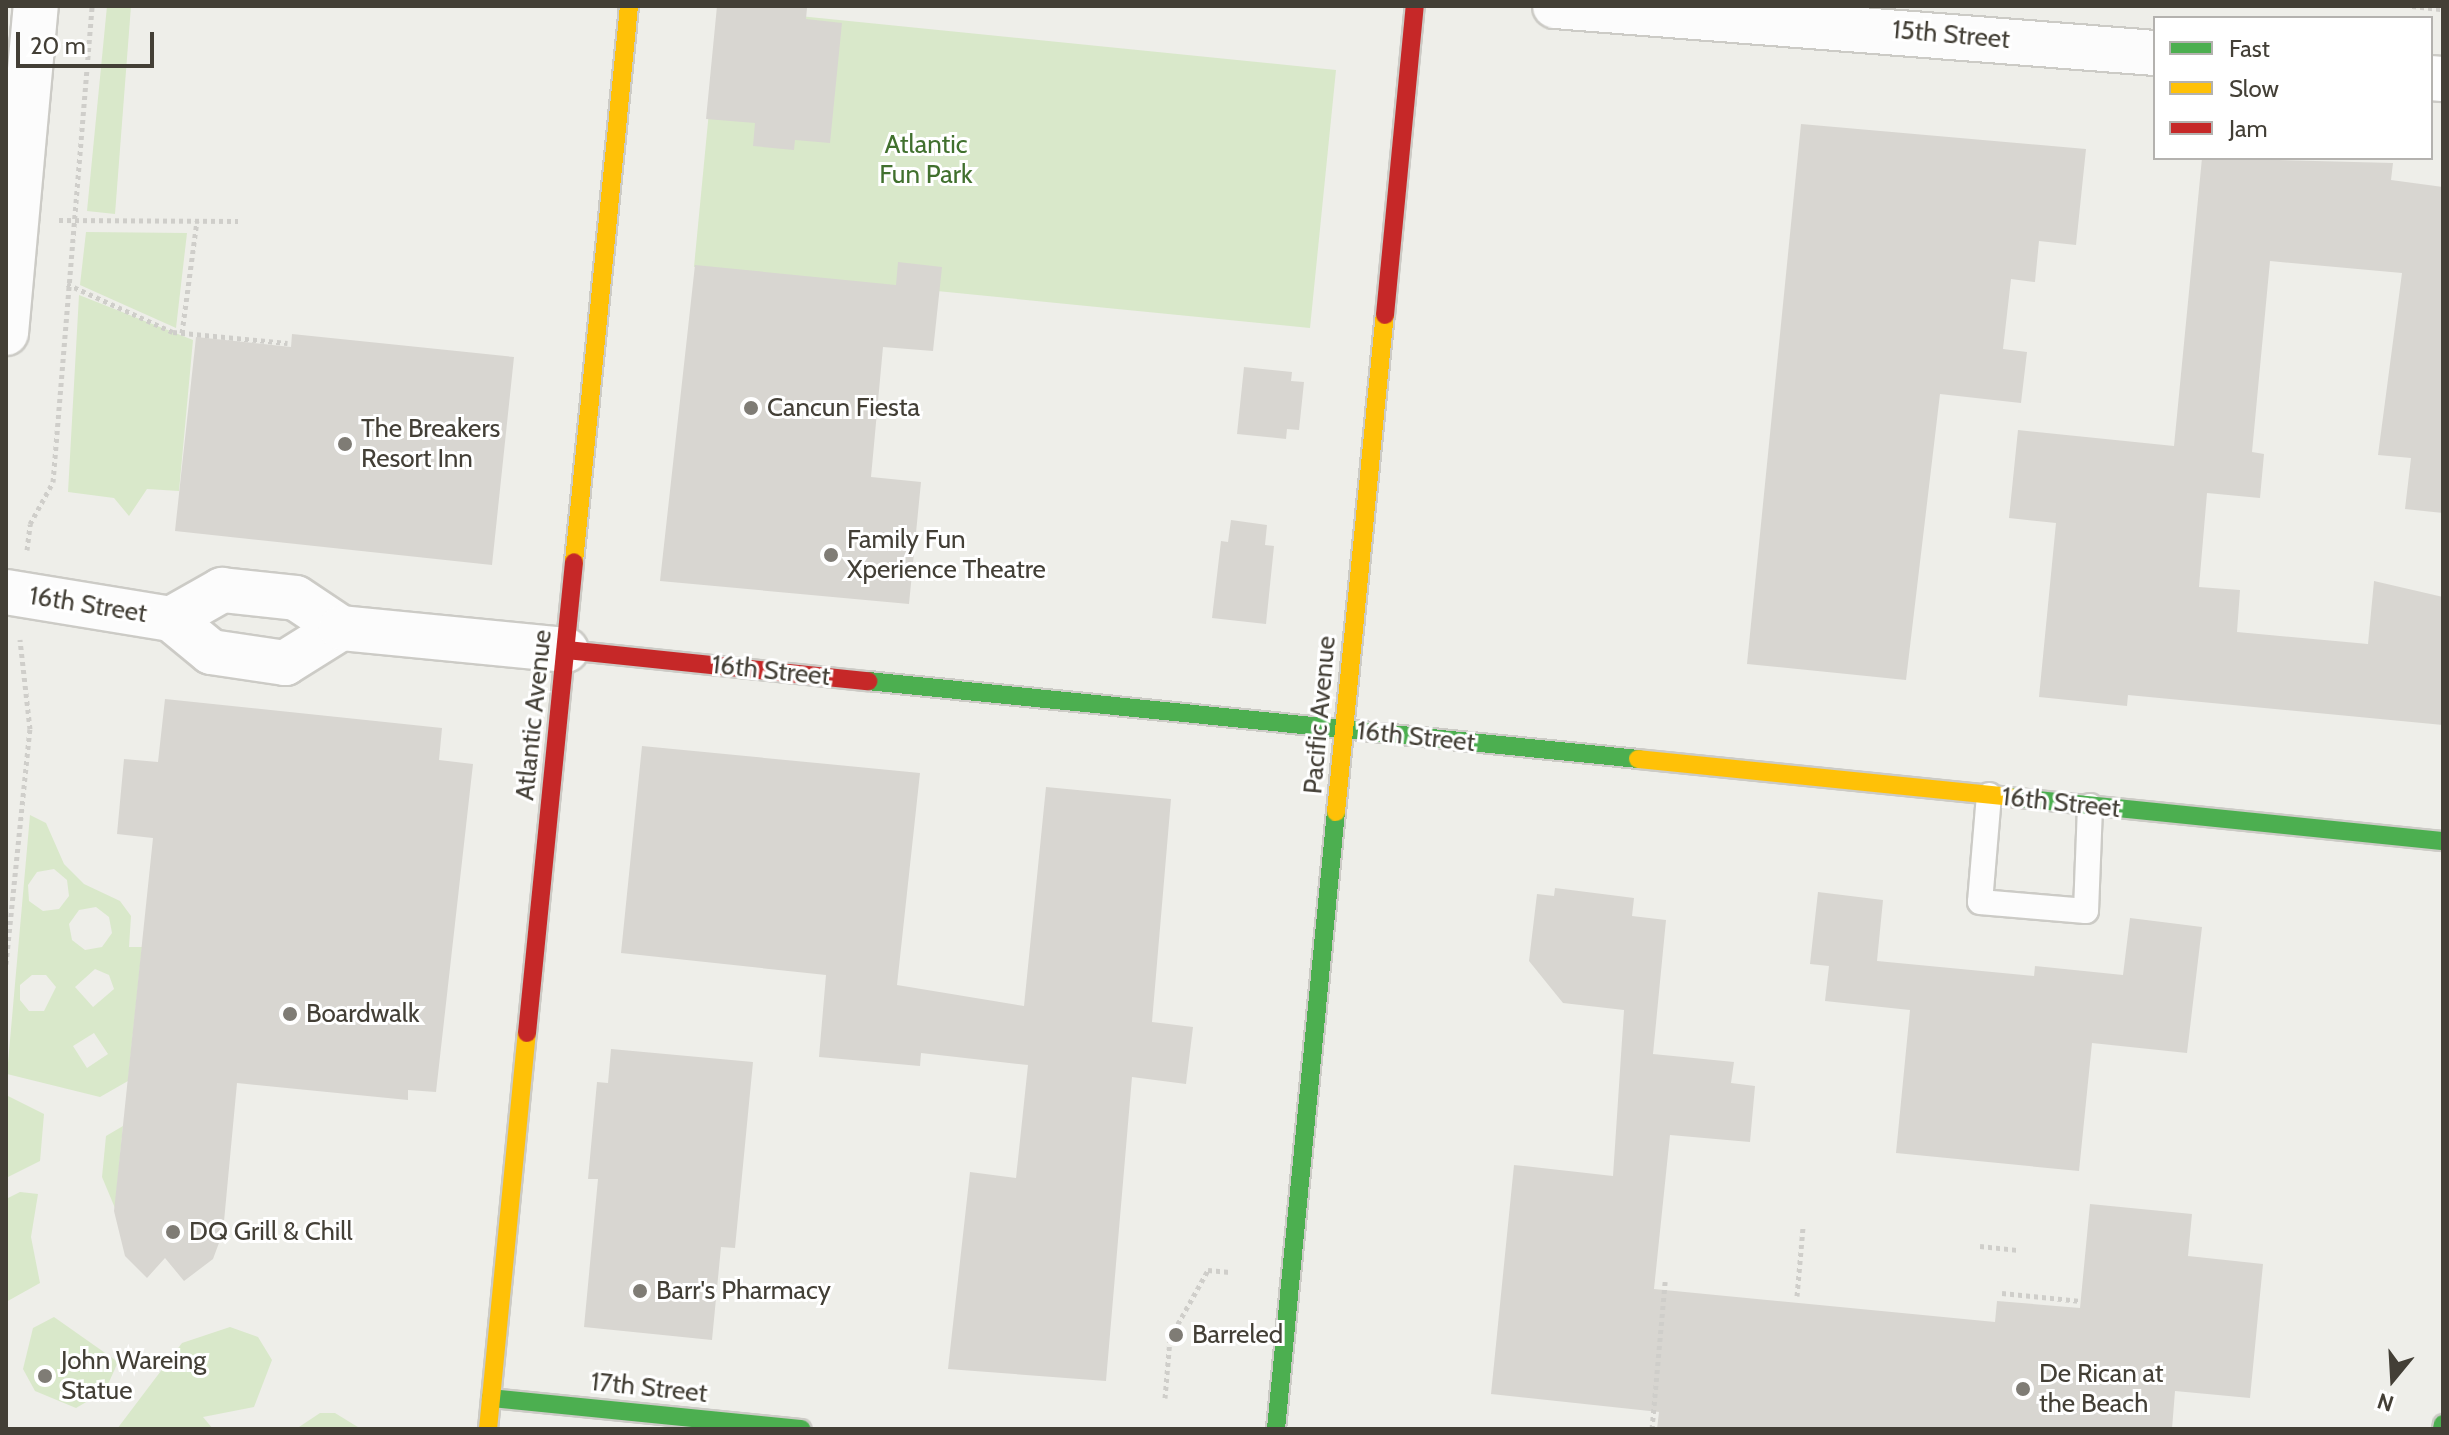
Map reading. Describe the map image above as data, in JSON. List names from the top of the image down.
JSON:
{
  "streets": {
    "main road": [
      "16th Street",
      "Atlantic Avenue",
      "Pacific Avenue",
      "17th Street"
    ],
    "street": ["15th Street"]
  },
  "crossings": [
    ["16th Street", "Atlantic Avenue"],
    ["16th Street", "Pacific Avenue"],
    ["Atlantic Avenue", "17th Street"]
  ],
  "parks": ["Atlantic Fun Park"],
  "places": [
    "Cancun Fiesta",
    "The Breakers Resort Inn",
    "Family Fun Xperience Theatre",
    "Boardwalk",
    "DQ Grill & Chill",
    "Barr's Pharmacy",
    "Barreled",
    "John Wareing Statue",
    "De Rican at the Beach"
  ],
  "legend": ["Fast", "Slow", "Jam"],
  "scale_bar": "20 m",
  "north": "bottom"
}
